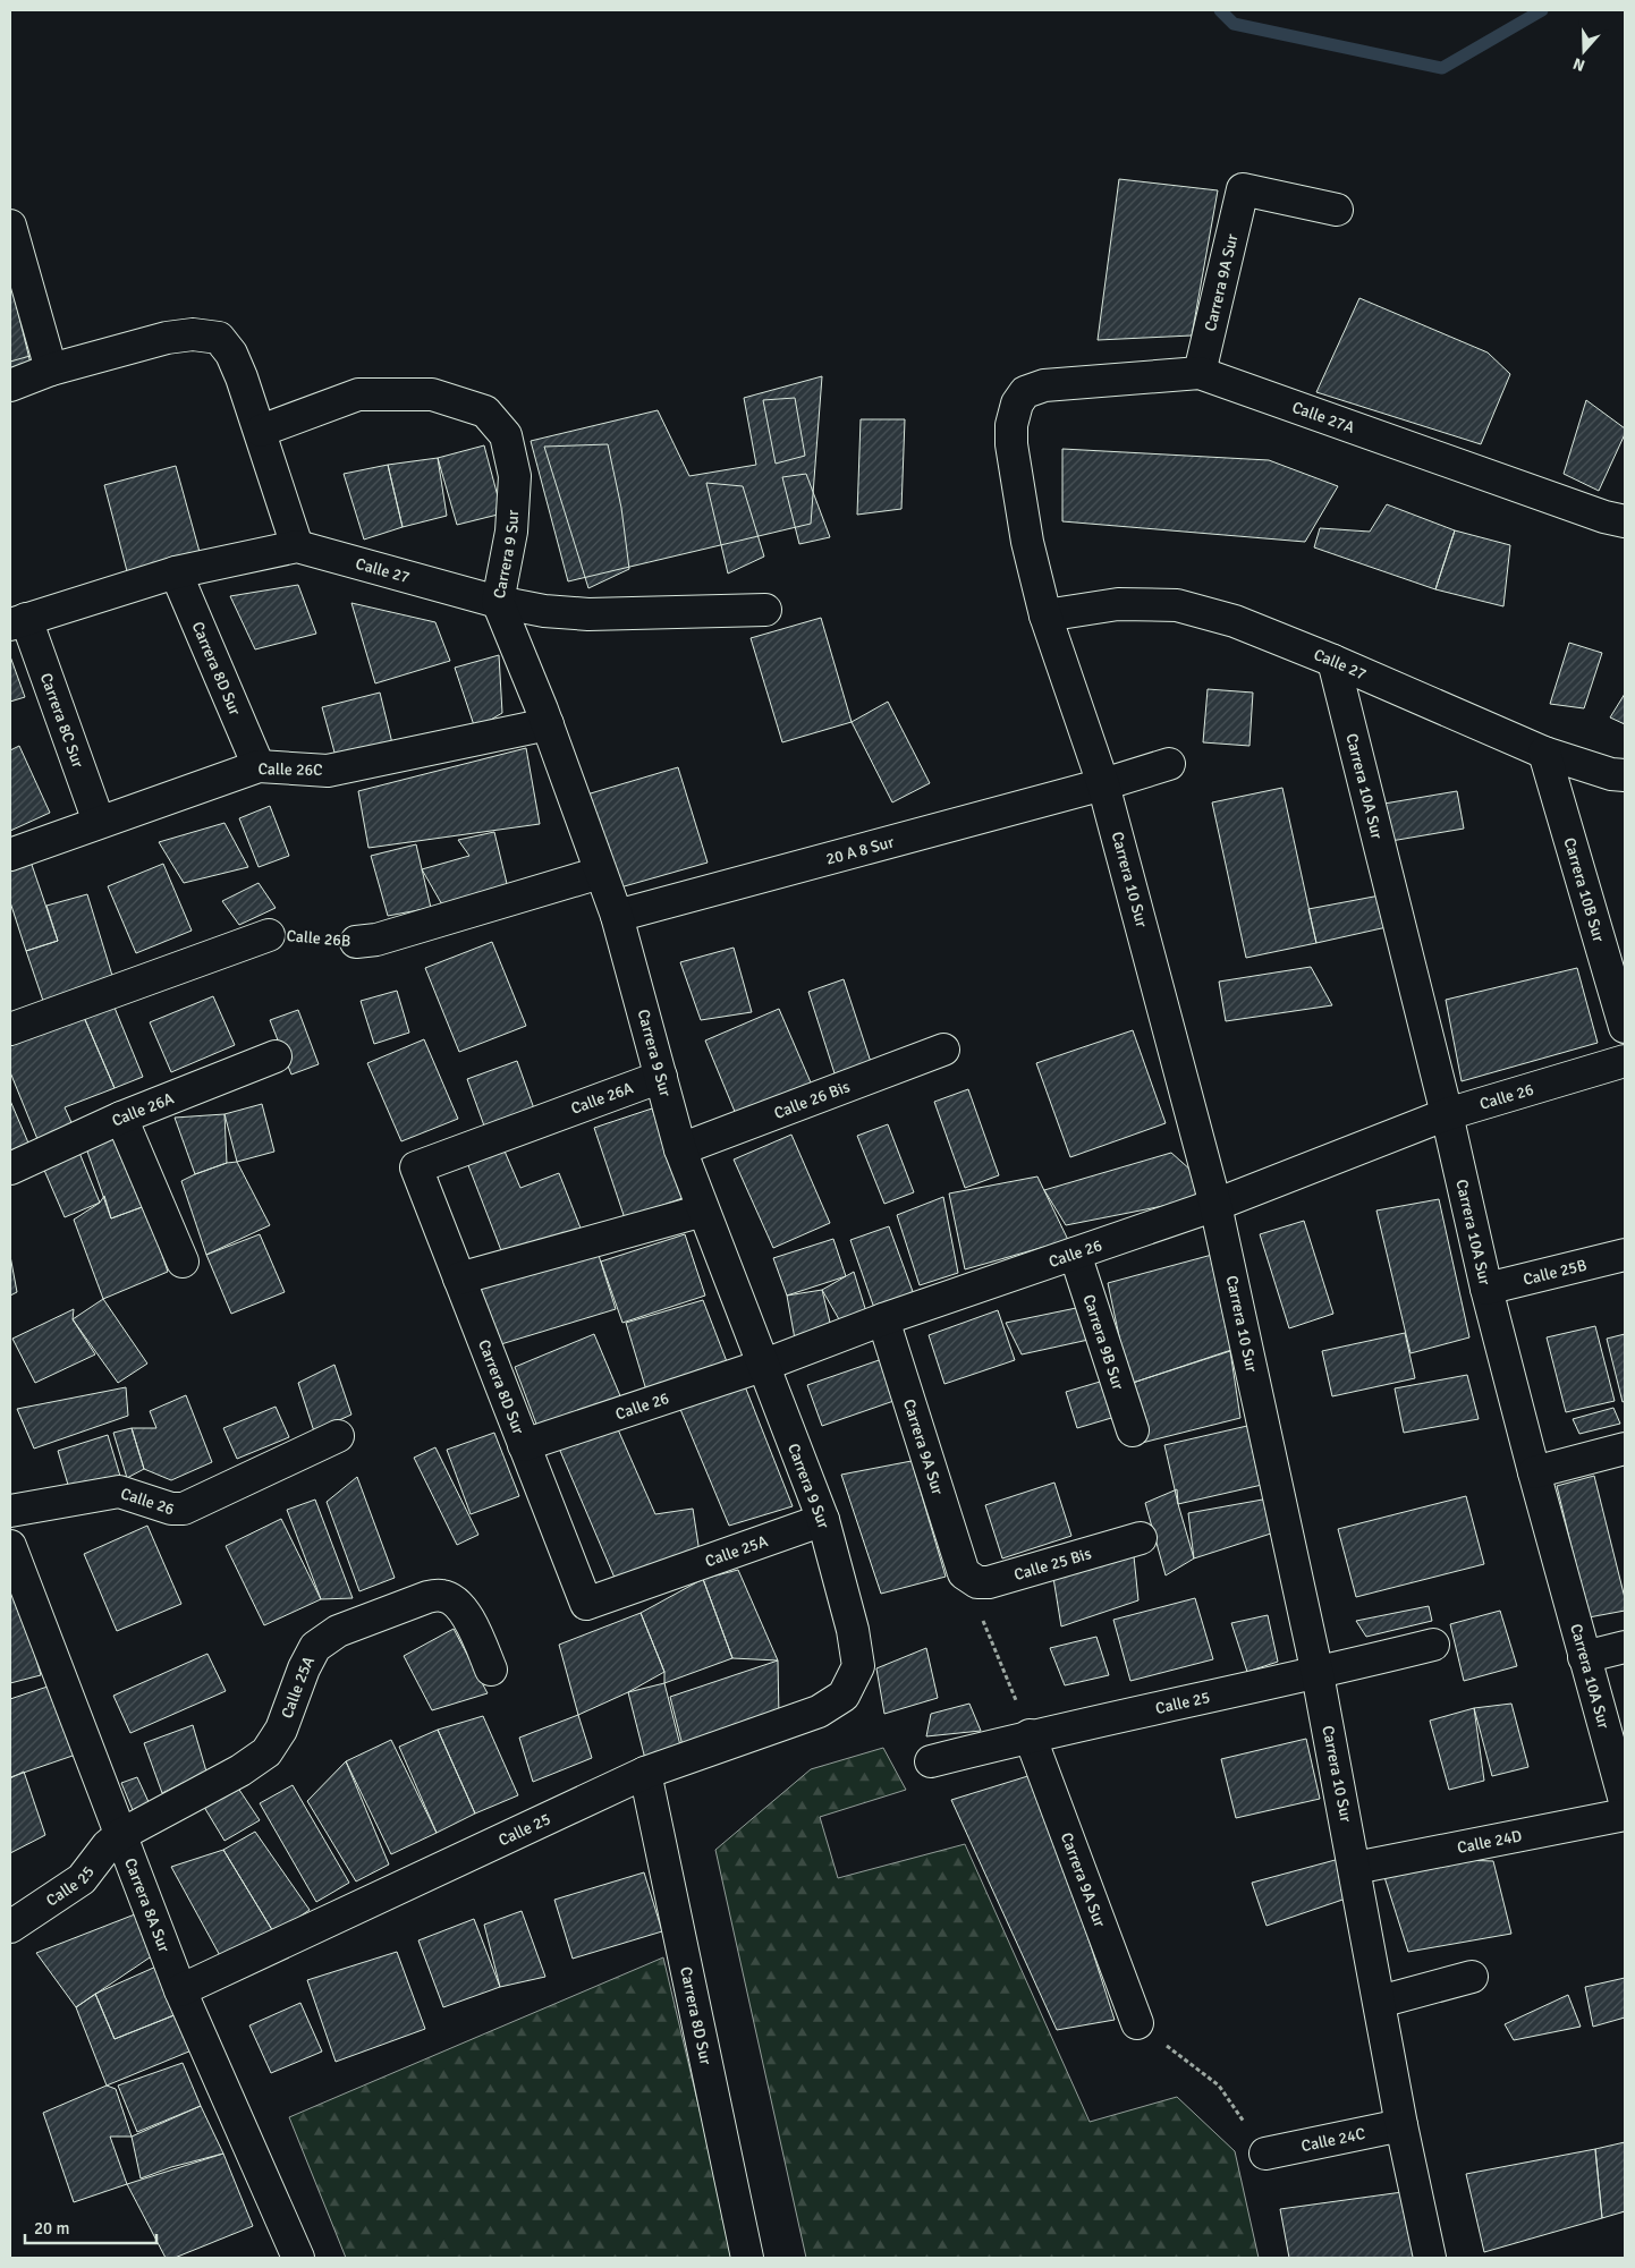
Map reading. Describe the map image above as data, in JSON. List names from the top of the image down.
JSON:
{
  "streets": {
    "street": [
      "Carrera 9A Sur",
      "Calle 27A",
      "Carrera 9 Sur",
      "Calle 27",
      "Carrera 8D Sur",
      "Carrera 8C Sur",
      "Calle 26C",
      "Carrera 10A Sur",
      "20 A 8 Sur",
      "Carrera 10 Sur",
      "Carrera 10B Sur",
      "Calle 26B",
      "Calle 26",
      "Calle 26A",
      "Calle 26 Bis",
      "Calle 25B",
      "Carrera 9B Sur",
      "Calle 25A",
      "Calle 25 Bis",
      "Calle 25",
      "Calle 24D",
      "Carrera 8A Sur",
      "Calle 24C"
    ]
  },
  "crossings": [
    ["Carrera 9A Sur", "Calle 27A"],
    ["Carrera 9A Sur", "Calle 26"],
    ["Carrera 9A Sur", "Calle 25 Bis"],
    ["Carrera 9A Sur", "Calle 25"],
    ["Calle 27A", "Carrera 10 Sur"],
    ["Carrera 9 Sur", "Calle 27"],
    ["Carrera 9 Sur", "Calle 26C"],
    ["Carrera 9 Sur", "20 A 8 Sur"],
    ["Carrera 9 Sur", "Calle 26B"],
    ["Carrera 9 Sur", "Calle 26"],
    ["Carrera 9 Sur", "Calle 26A"],
    ["Carrera 9 Sur", "Calle 26 Bis"],
    ["Carrera 9 Sur", "Calle 25A"],
    ["Carrera 9 Sur", "Calle 25"],
    ["Calle 27", "Carrera 8D Sur"],
    ["Calle 27", "Carrera 8C Sur"],
    ["Calle 27", "Carrera 10A Sur"],
    ["Calle 27", "Carrera 10 Sur"],
    ["Calle 27", "Carrera 10B Sur"],
    ["Carrera 8D Sur", "Calle 26C"],
    ["Carrera 8D Sur", "Calle 26"],
    ["Carrera 8D Sur", "Calle 26A"],
    ["Carrera 8D Sur", "Calle 25A"],
    ["Carrera 8D Sur", "Calle 25"],
    ["Carrera 8C Sur", "Calle 26C"],
    ["Carrera 10A Sur", "Calle 26"],
    ["Carrera 10A Sur", "Calle 25B"],
    ["20 A 8 Sur", "Carrera 10 Sur"],
    ["Carrera 10 Sur", "Calle 26"],
    ["Carrera 10 Sur", "Calle 25"],
    ["Carrera 10 Sur", "Calle 24D"],
    ["Carrera 10 Sur", "Calle 24C"],
    ["Calle 26", "Carrera 9B Sur"],
    ["Calle 25A", "Calle 25"],
    ["Calle 25A", "Carrera 8A Sur"],
    ["Calle 25", "Carrera 8A Sur"]
  ],
  "scale_bar": "20 m",
  "north": "bottom"
}
